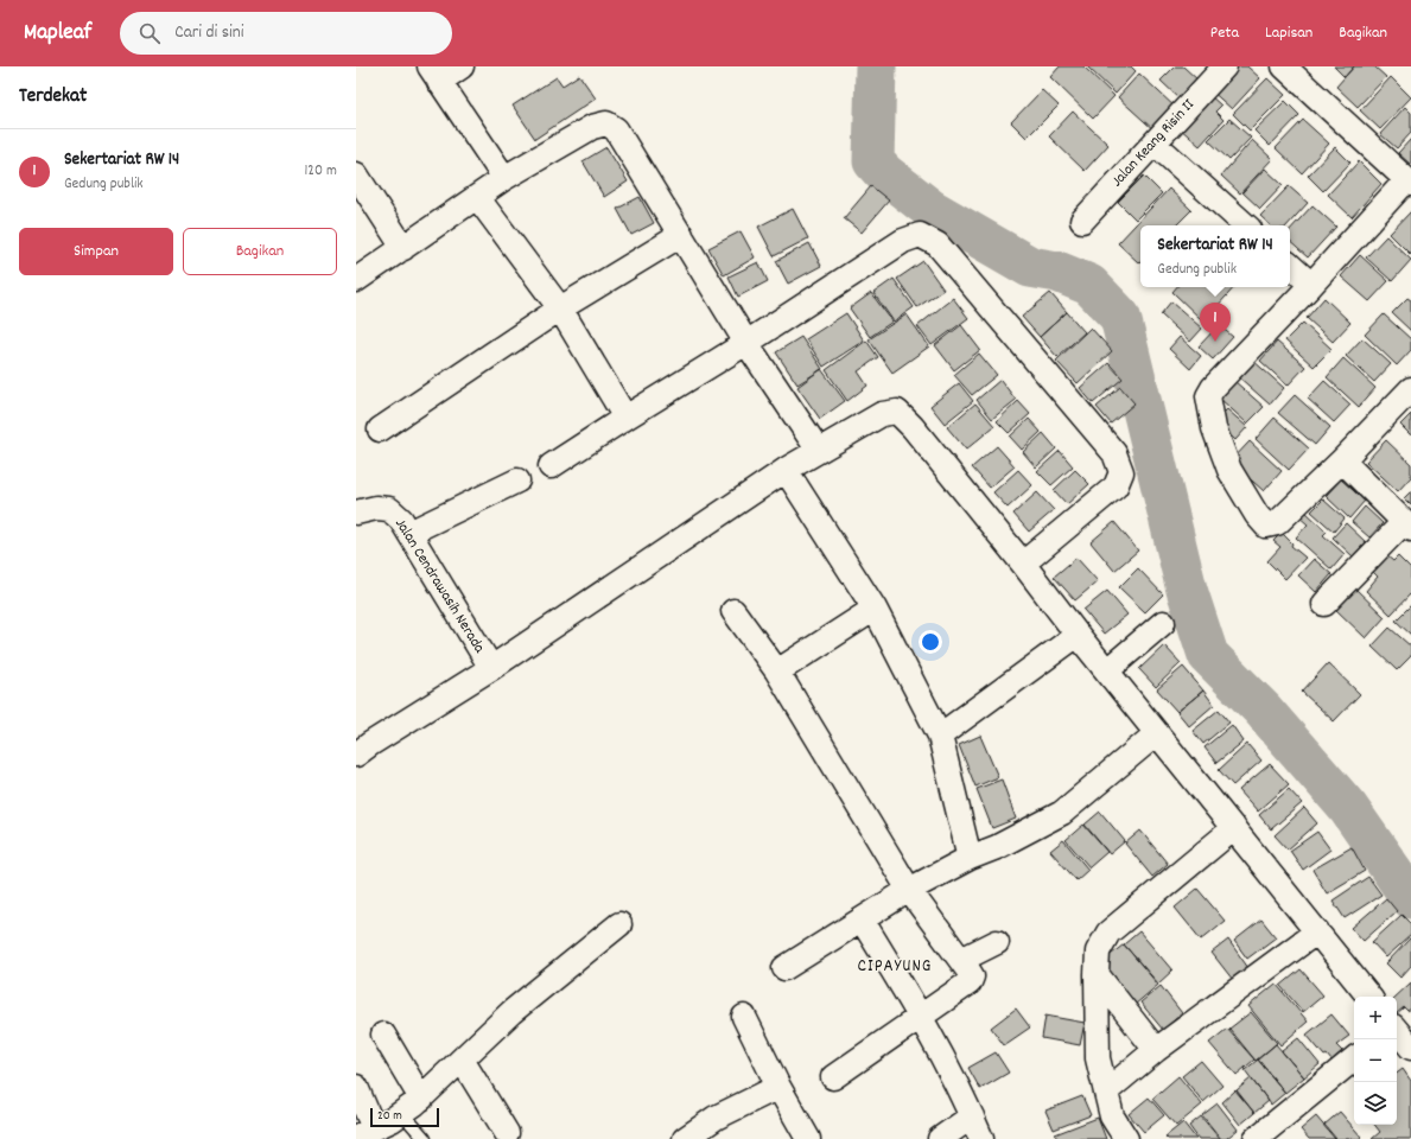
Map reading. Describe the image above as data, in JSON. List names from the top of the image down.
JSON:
{
  "streets": {
    "street": ["Jalan Keang Risin II", "Jalan Cendrawasih Nerada"]
  },
  "districts": ["CIPAYUNG"],
  "scale_bar": "20 m",
  "page": {
    "header": "Mapleaf",
    "search": "Cari di sini",
    "nav": ["Peta", "Lapisan", "Bagikan"],
    "heading": "Terdekat",
    "list": [
      {
        "mark": "1",
        "name": "Sekertariat RW 14",
        "note": "Gedung publik",
        "value": "120 m"
      }
    ],
    "buttons": ["Simpan", "Bagikan"],
    "popup": ["Sekertariat RW 14", "Gedung publik"],
    "pins": "1",
    "map_buttons": ["+", "−"],
    "scale": "20 m"
  }
}
